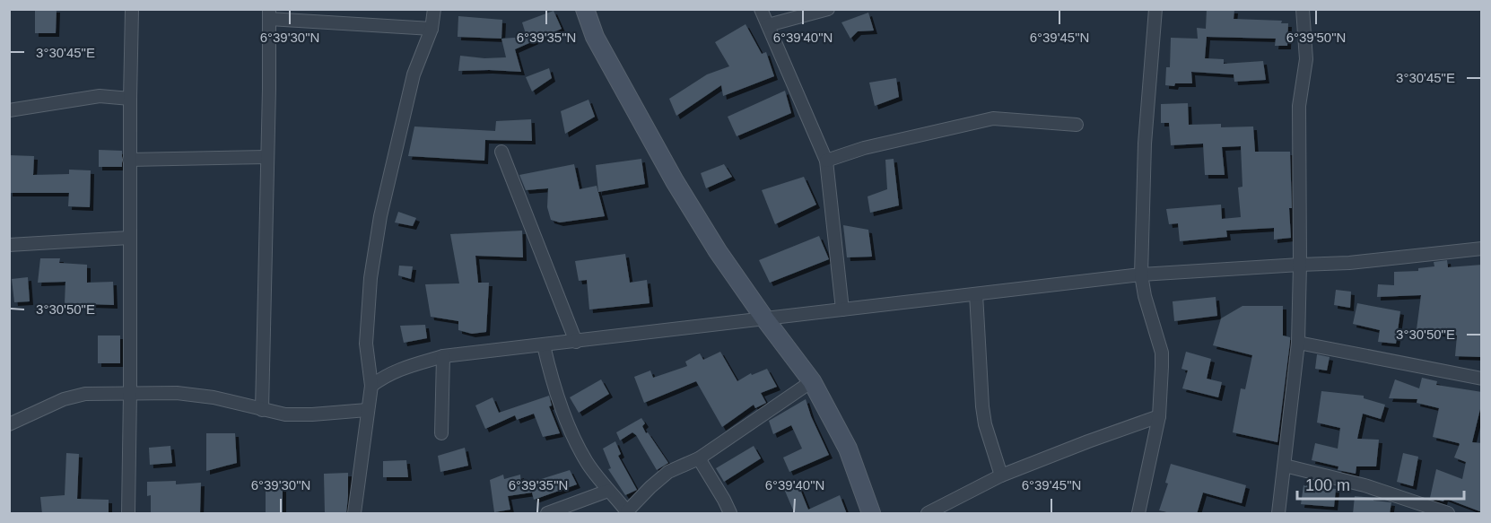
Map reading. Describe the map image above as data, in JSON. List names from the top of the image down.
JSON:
{
  "scale_bar": "100 m",
  "coordinates": [
    "6°39'30\"N",
    "6°39'35\"N",
    "6°39'40\"N",
    "6°39'45\"N",
    "6°39'50\"N",
    "3°30'45\"E",
    "3°30'50\"E"
  ]
}
